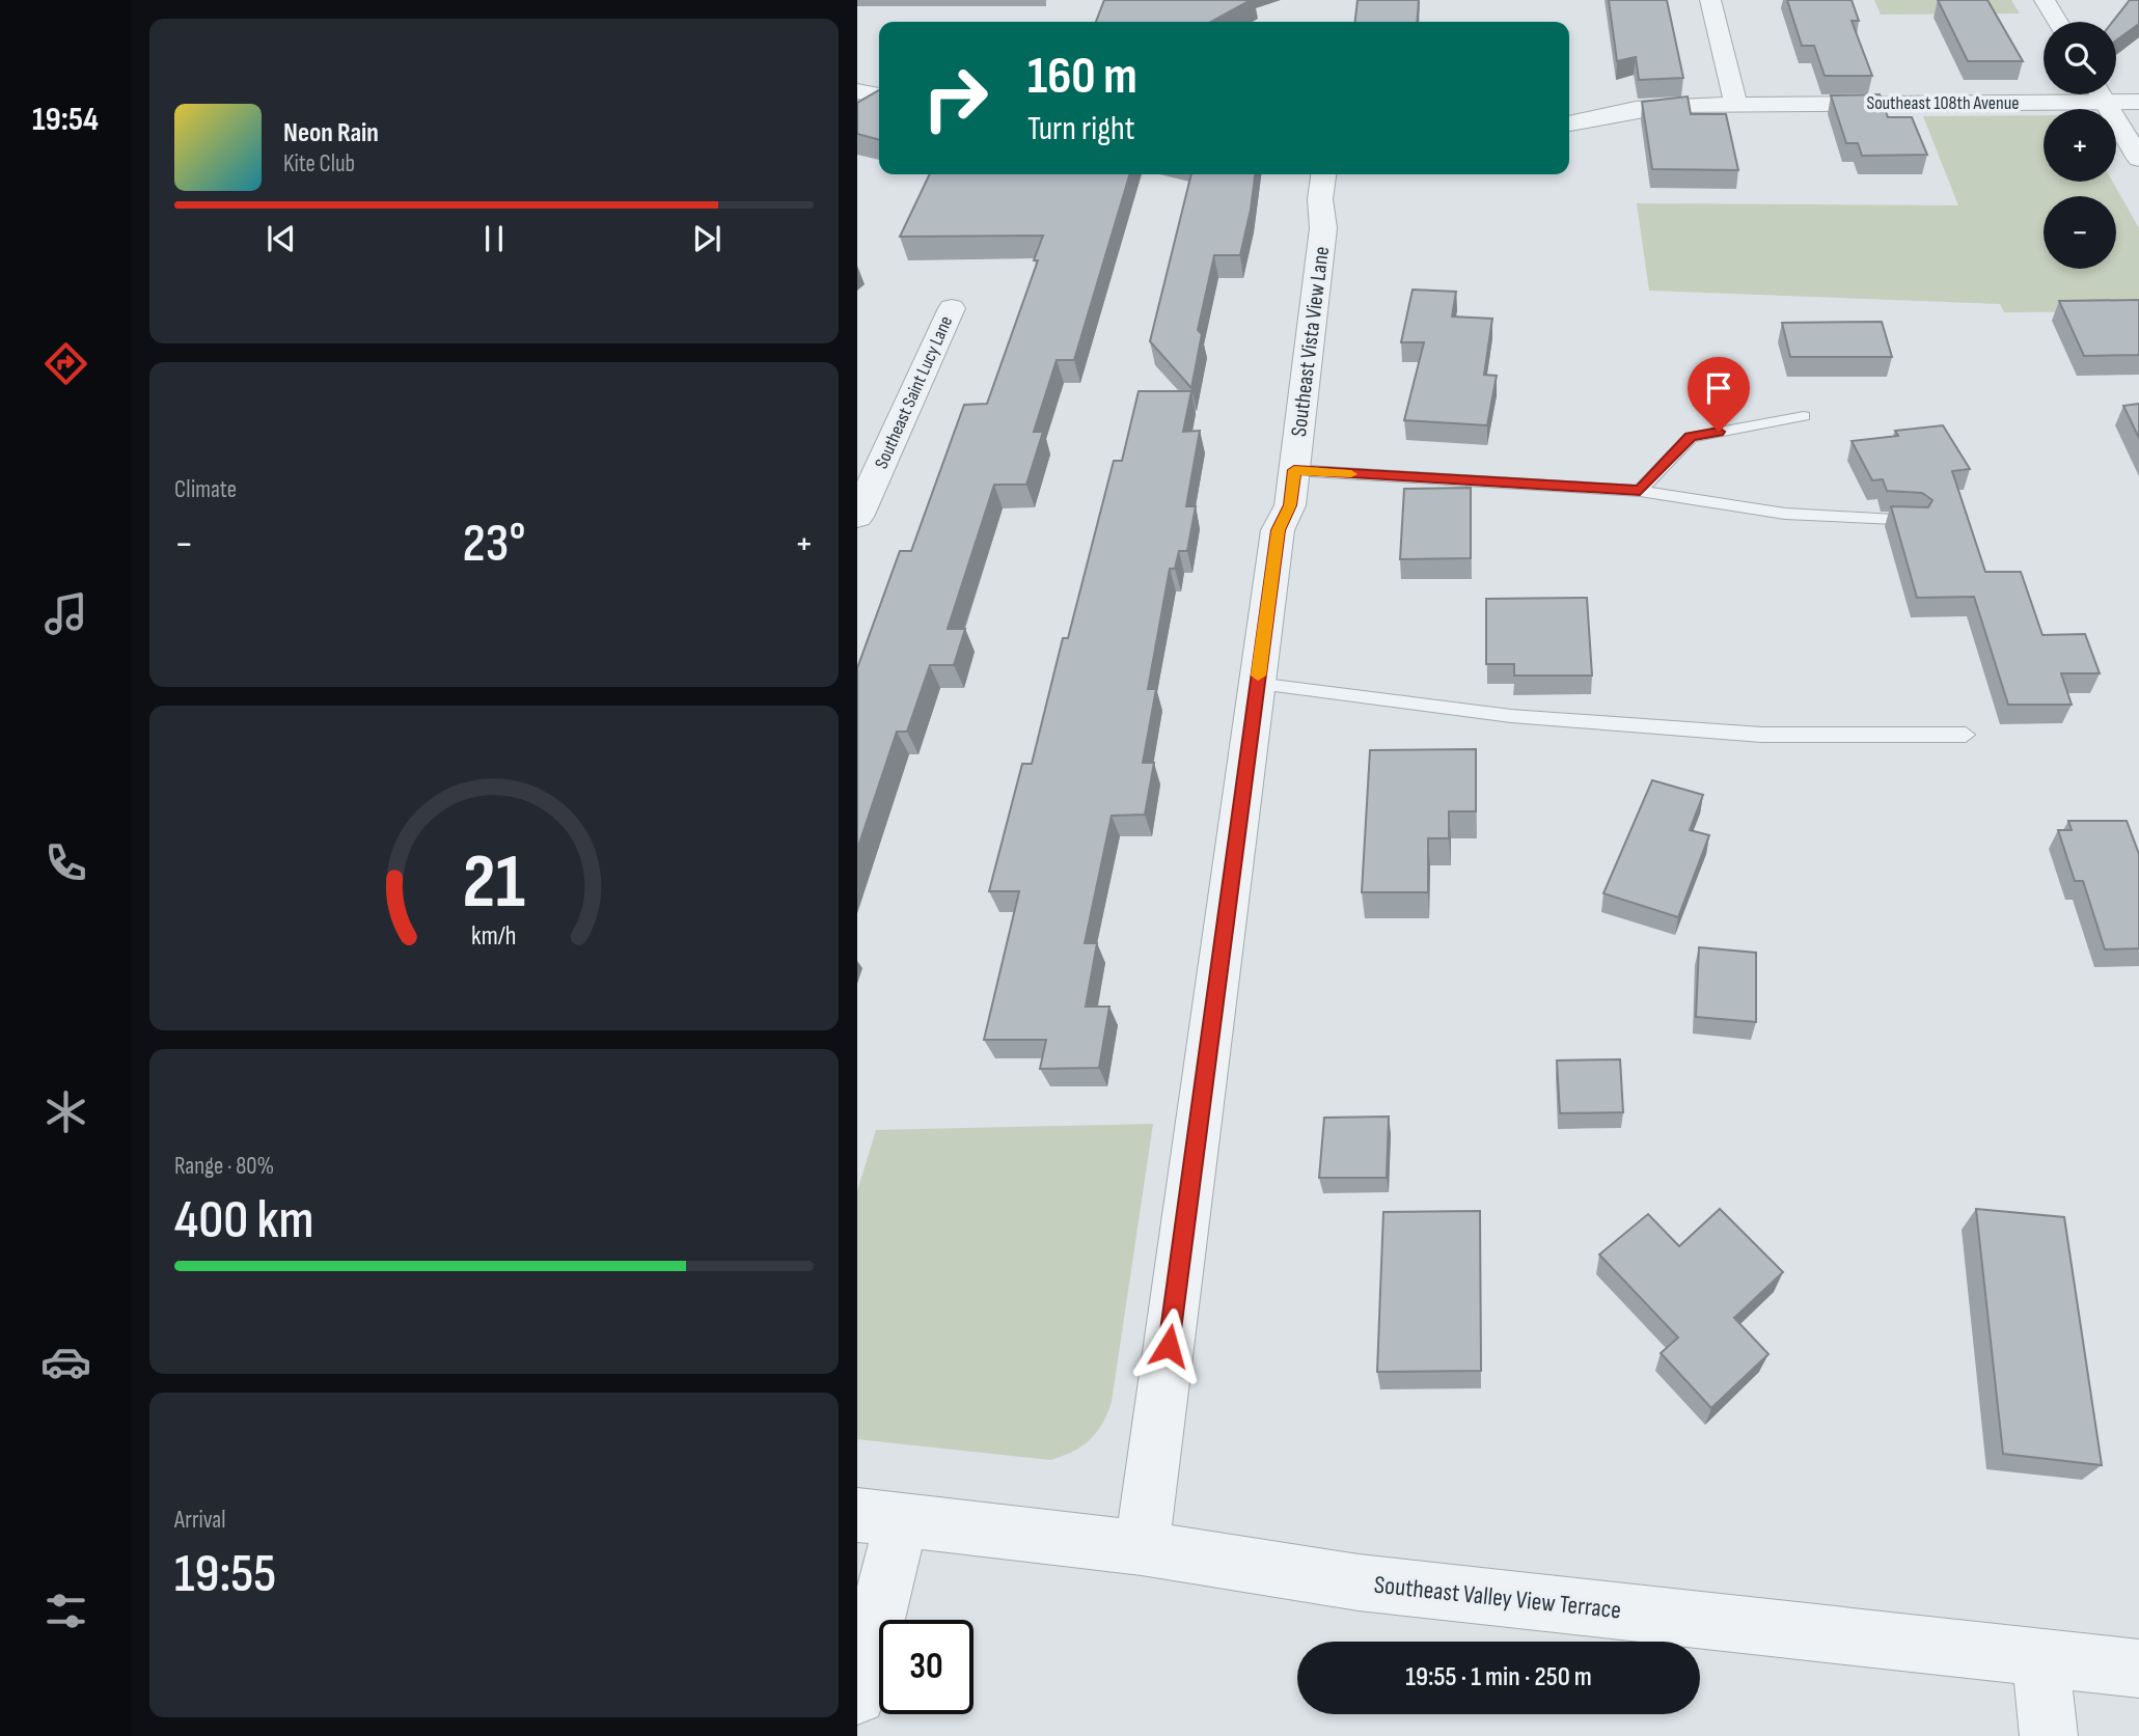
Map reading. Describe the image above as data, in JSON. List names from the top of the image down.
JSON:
{
  "streets": {
    "street": [
      "Southeast 108th Avenue",
      "Southeast Vista View Lane",
      "Southeast Saint Lucy Lane",
      "Southeast Valley View Terrace"
    ]
  },
  "crossings": [
    ["Southeast Vista View Lane", "Southeast Valley View Terrace"]
  ],
  "page": {
    "tabs": "19:54",
    "map_buttons": ["+", "−"],
    "turn": ["160 m", "Turn right"],
    "song": ["Neon Rain", "Kite Club"],
    "tile": [
      "Climate",
      ["Range · 80%", "400 km"],
      ["Arrival", "19:55"]
    ],
    "heat": ["−", "23°", "+"],
    "limit": "30",
    "trip": "19:55 · 1 min · 250 m",
    "gauge": ["21", "km/h"]
  }
}
